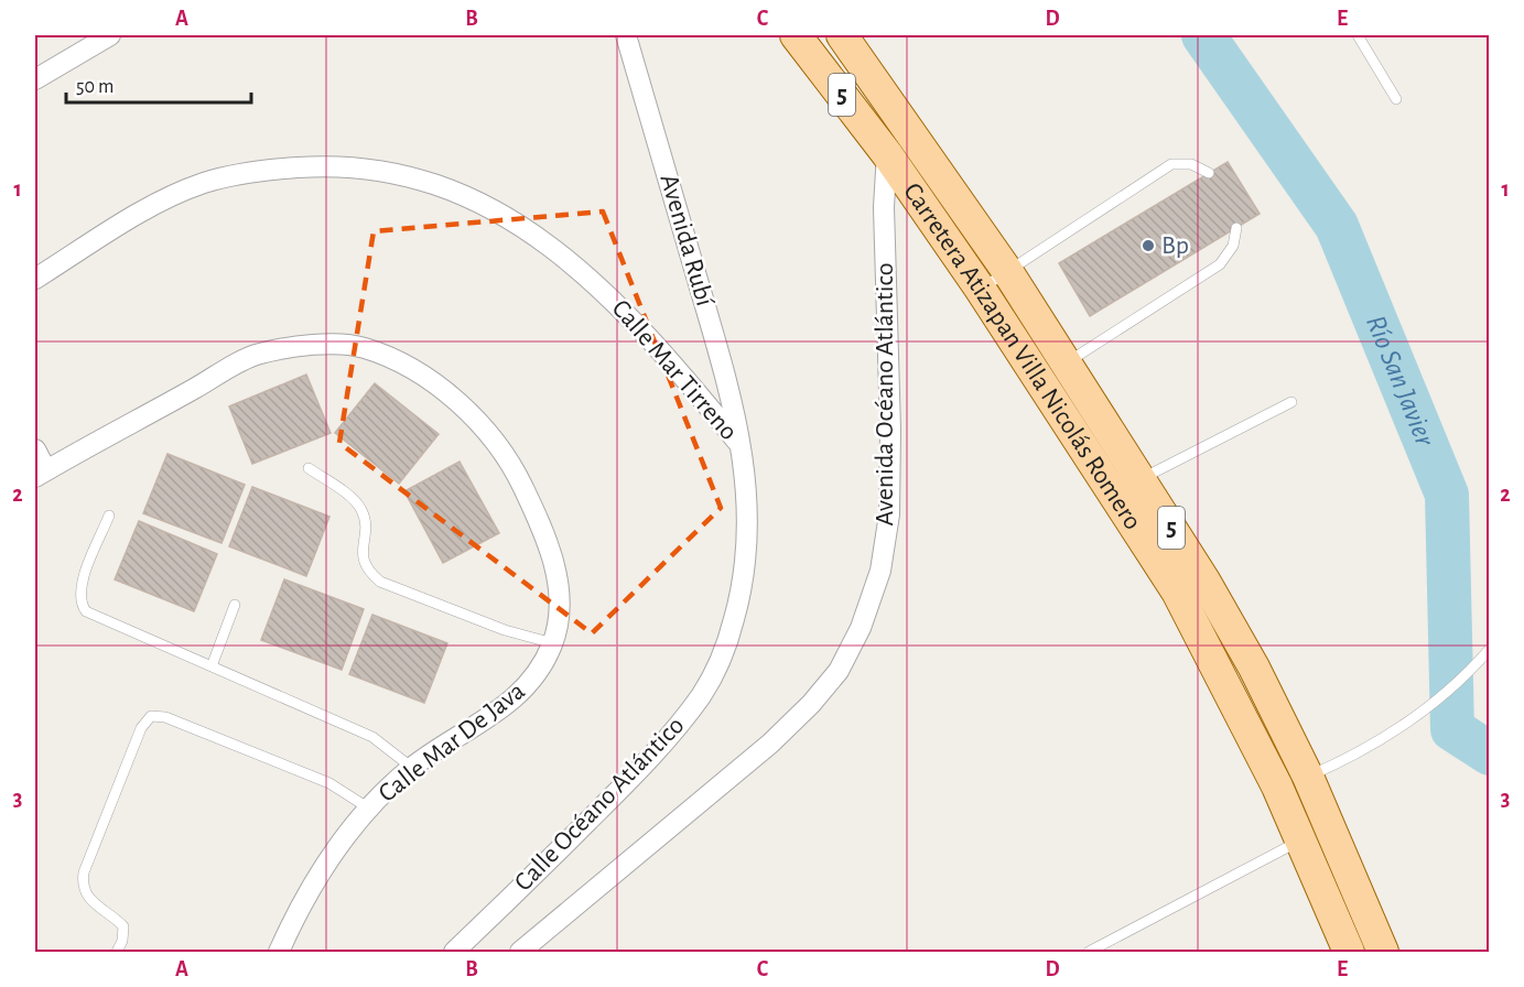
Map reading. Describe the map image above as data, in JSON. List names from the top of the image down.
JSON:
{
  "streets": {
    "main road": ["5", "Carretera Atizapan Villa Nicolás Romero"],
    "street": [
      "Avenida Rubí",
      "Calle Mar Tirreno",
      "Avenida Océano Atlántico",
      "Calle Mar De Java",
      "Calle Océano Atlántico"
    ]
  },
  "crossings": [
    ["5", "Carretera Atizapan Villa Nicolás Romero"],
    ["5", "Avenida Océano Atlántico"],
    ["Avenida Rubí", "Calle Mar Tirreno"],
    ["Avenida Rubí", "Calle Océano Atlántico"],
    ["Carretera Atizapan Villa Nicolás Romero", "Avenida Océano Atlántico"],
    ["Calle Mar Tirreno", "Calle Océano Atlántico"]
  ],
  "water": ["Río San Javier"],
  "places": ["Bp"],
  "scale_bar": "50 m",
  "grid": {
    "columns": [
      "A",
      "B",
      "C",
      "D",
      "E"
    ],
    "rows": ["1", "2", "3"]
  }
}
